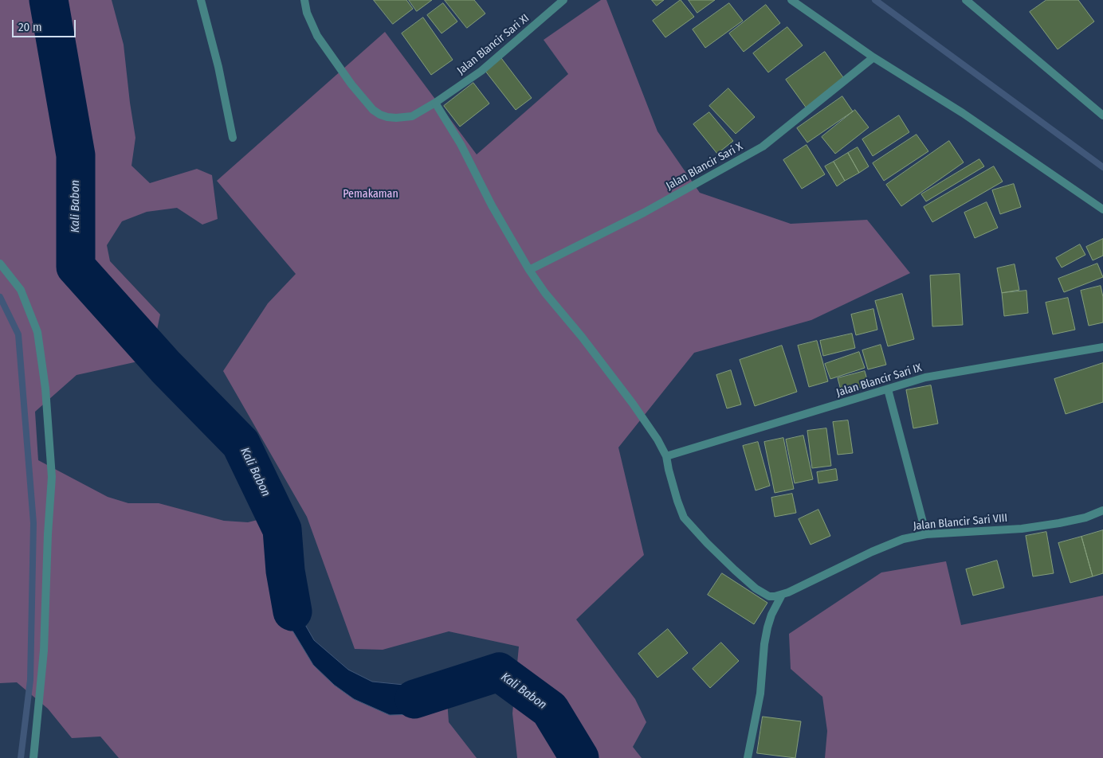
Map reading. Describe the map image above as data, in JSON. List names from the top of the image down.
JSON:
{
  "streets": {
    "street": [
      "Jalan Blancir Sari XI",
      "Jalan Blancir Sari X",
      "Jalan Blancir Sari IX",
      "Jalan Blancir Sari VIII"
    ]
  },
  "water": ["Kali Babon"],
  "parks": ["Pemakaman"],
  "scale_bar": "20 m"
}
